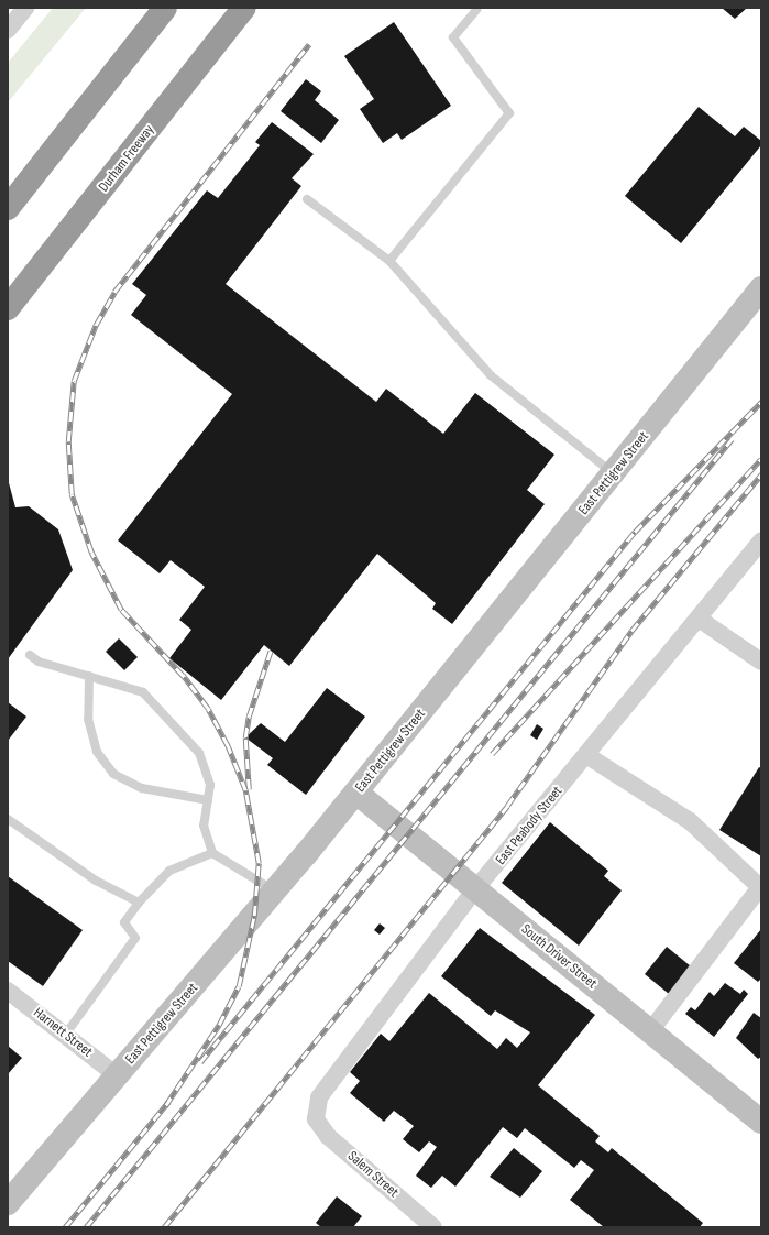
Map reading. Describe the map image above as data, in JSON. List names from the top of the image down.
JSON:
{
  "streets": {
    "highway": ["Durham Freeway"],
    "street": [
      "East Pettigrew Street",
      "East Peabody Street",
      "South Driver Street",
      "Harnett Street",
      "Salem Street"
    ]
  },
  "crossings": [
    ["East Pettigrew Street", "South Driver Street"],
    ["East Pettigrew Street", "Harnett Street"],
    ["East Peabody Street", "South Driver Street"],
    ["East Peabody Street", "Salem Street"]
  ]
}
